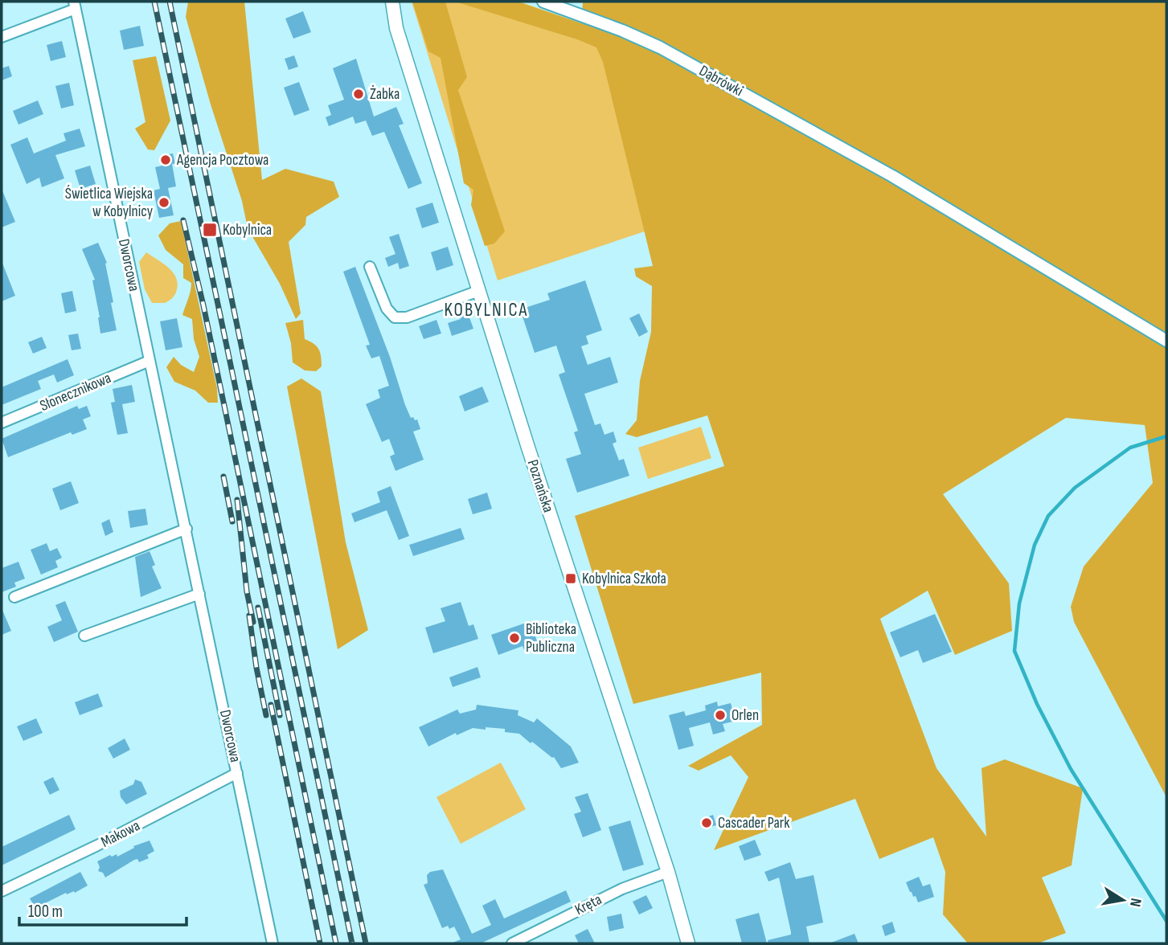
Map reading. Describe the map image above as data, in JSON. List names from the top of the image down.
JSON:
{
  "streets": {
    "main road": ["Poznańska"],
    "street": [
      "Dąbrówki",
      "Dworcowa",
      "Słonecznikowa",
      "Makowa",
      "Kręta"
    ]
  },
  "crossings": [
    ["Dworcowa", "Słonecznikowa"],
    ["Dworcowa", "Makowa"],
    ["Poznańska", "Kręta"]
  ],
  "districts": ["KOBYLNICA"],
  "places": {
    "other": [
      "Żabka",
      "Agencja Pocztowa",
      "Świetlica Wiejska w Kobylnicy",
      "Biblioteka Publiczna",
      "Orlen",
      "Cascader Park"
    ],
    "transit": ["Kobylnica", "Kobylnica Szkoła"]
  },
  "scale_bar": "100 m",
  "north": "right"
}
